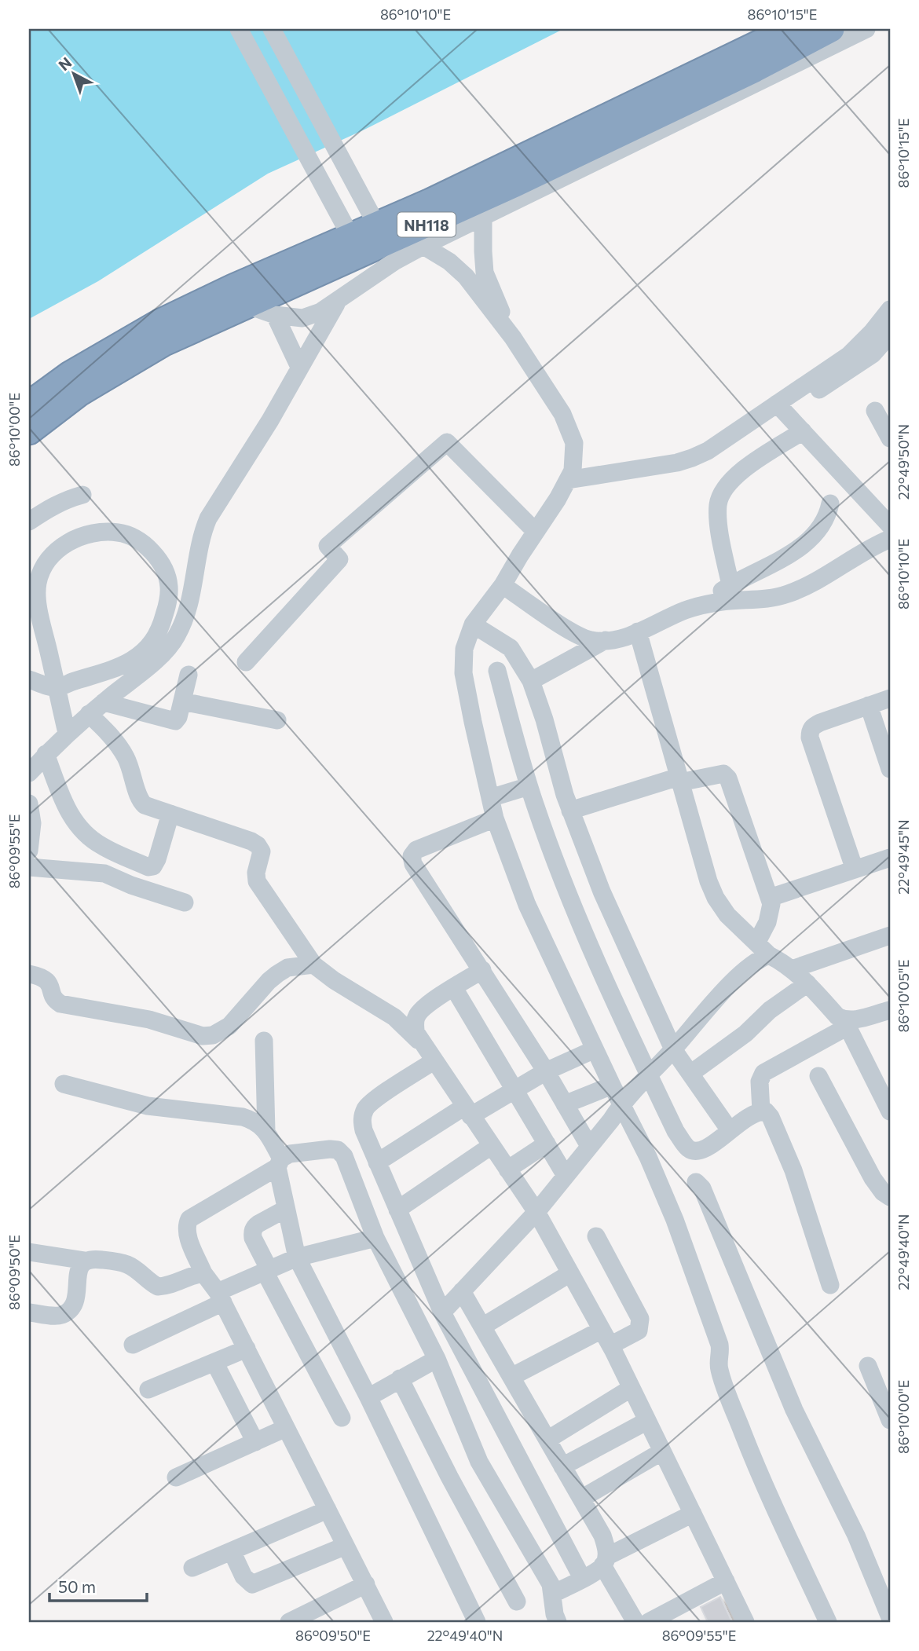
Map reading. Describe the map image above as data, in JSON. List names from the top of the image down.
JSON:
{
  "streets": {
    "highway": ["NH118"]
  },
  "scale_bar": "50 m",
  "north": "top left",
  "coordinates": [
    "86°10'10\"E",
    "86°10'15\"E",
    "86°10'00\"E",
    "22°49'50\"N",
    "86°09'55\"E",
    "22°49'45\"N",
    "86°10'05\"E",
    "22°49'40\"N",
    "86°09'50\"E"
  ]
}
